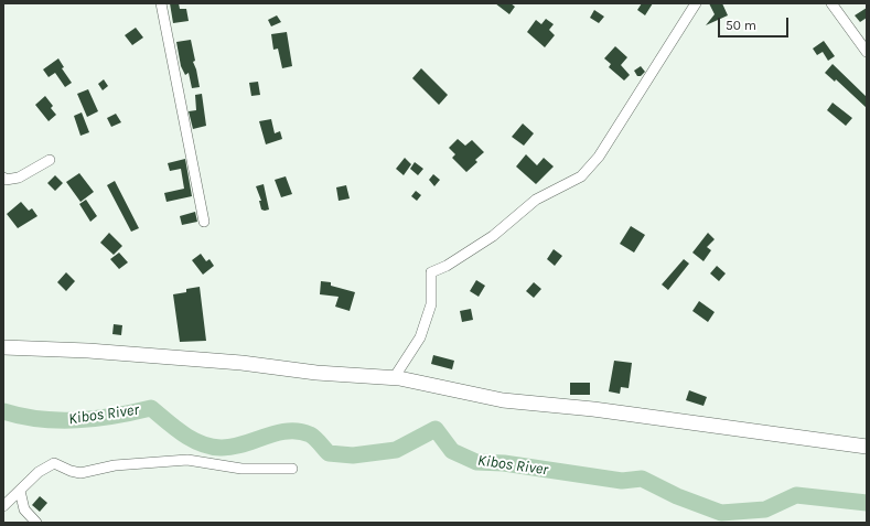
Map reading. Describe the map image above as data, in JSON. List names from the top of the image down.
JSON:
{
  "water": ["Kibos River"],
  "scale_bar": "50 m"
}
